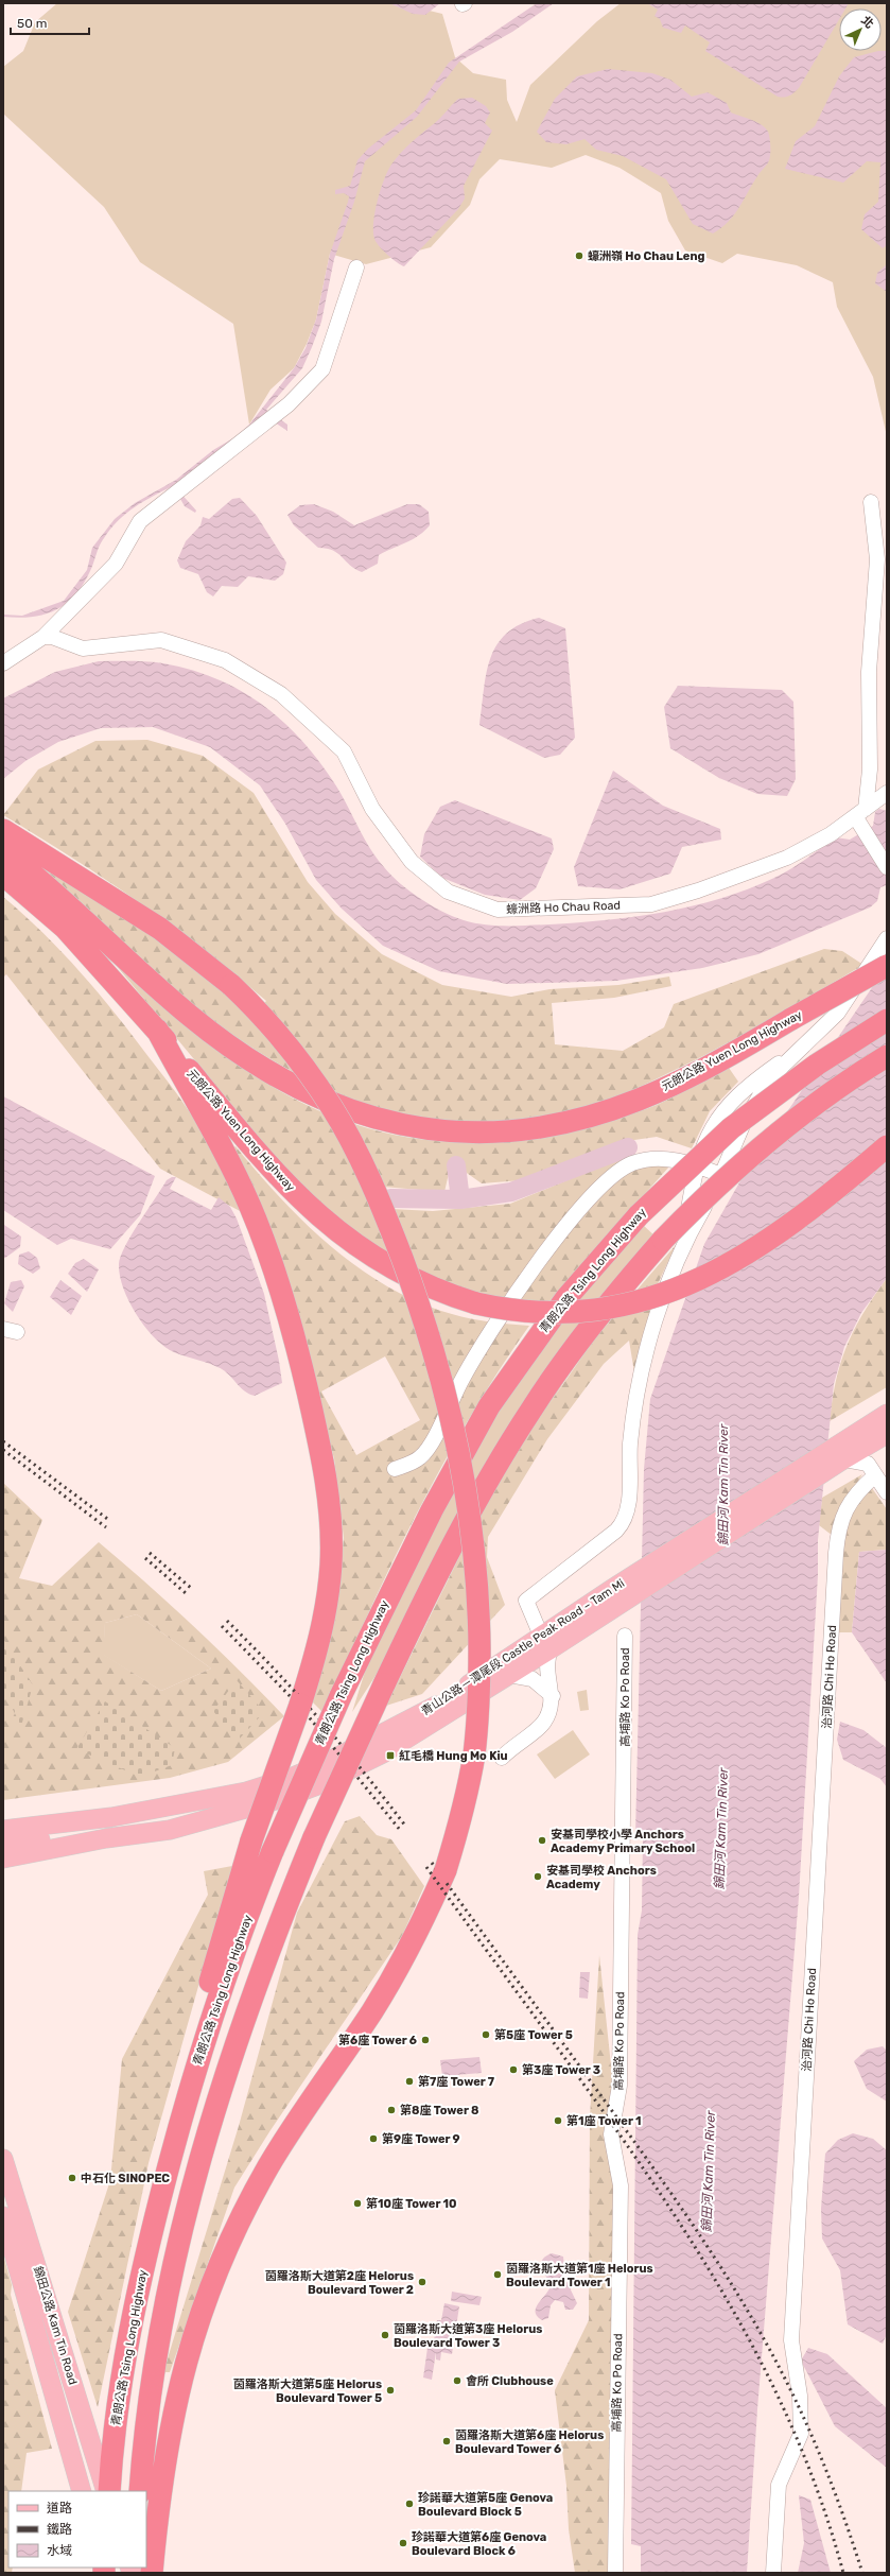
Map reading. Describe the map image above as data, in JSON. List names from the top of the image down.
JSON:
{
  "streets": {
    "highway": ["元朗公路 Yuen Long Highway", "青朗公路 Tsing Long Highway"],
    "main road": ["青山公路－潭尾段 Castle Peak Road – Tam Mi", "錦田公路 Kam Tin Road"],
    "street": ["蠔洲路 Ho Chau Road", "治河路 Chi Ho Road", "高埔路 Ko Po Road"]
  },
  "water": ["錦田河 Kam Tin River"],
  "places": {
    "other": [
      "蠔洲嶺 Ho Chau Leng",
      "安基司學校小學 Anchors Academy Primary School",
      "安基司學校 Anchors Academy",
      "第5座 Tower 5",
      "第6座 Tower 6",
      "第3座 Tower 3",
      "第7座 Tower 7",
      "第8座 Tower 8",
      "第1座 Tower 1",
      "第9座 Tower 9",
      "中石化 SINOPEC",
      "第10座 Tower 10",
      "茵羅洛斯大道第1座 Helorus Boulevard Tower 1",
      "茵羅洛斯大道第2座 Helorus Boulevard Tower 2",
      "茵羅洛斯大道第3座 Helorus Boulevard Tower 3",
      "會所 Clubhouse",
      "茵羅洛斯大道第5座 Helorus Boulevard Tower 5",
      "茵羅洛斯大道第6座 Helorus Boulevard Tower 6",
      "珍諾華大道第5座 Genova Boulevard Block 5",
      "珍諾華大道第6座 Genova Boulevard Block 6"
    ],
    "transit": ["紅毛橋 Hung Mo Kiu"]
  },
  "legend": ["道路", "鐵路", "水域"],
  "scale_bar": "50 m",
  "north": "top right"
}
